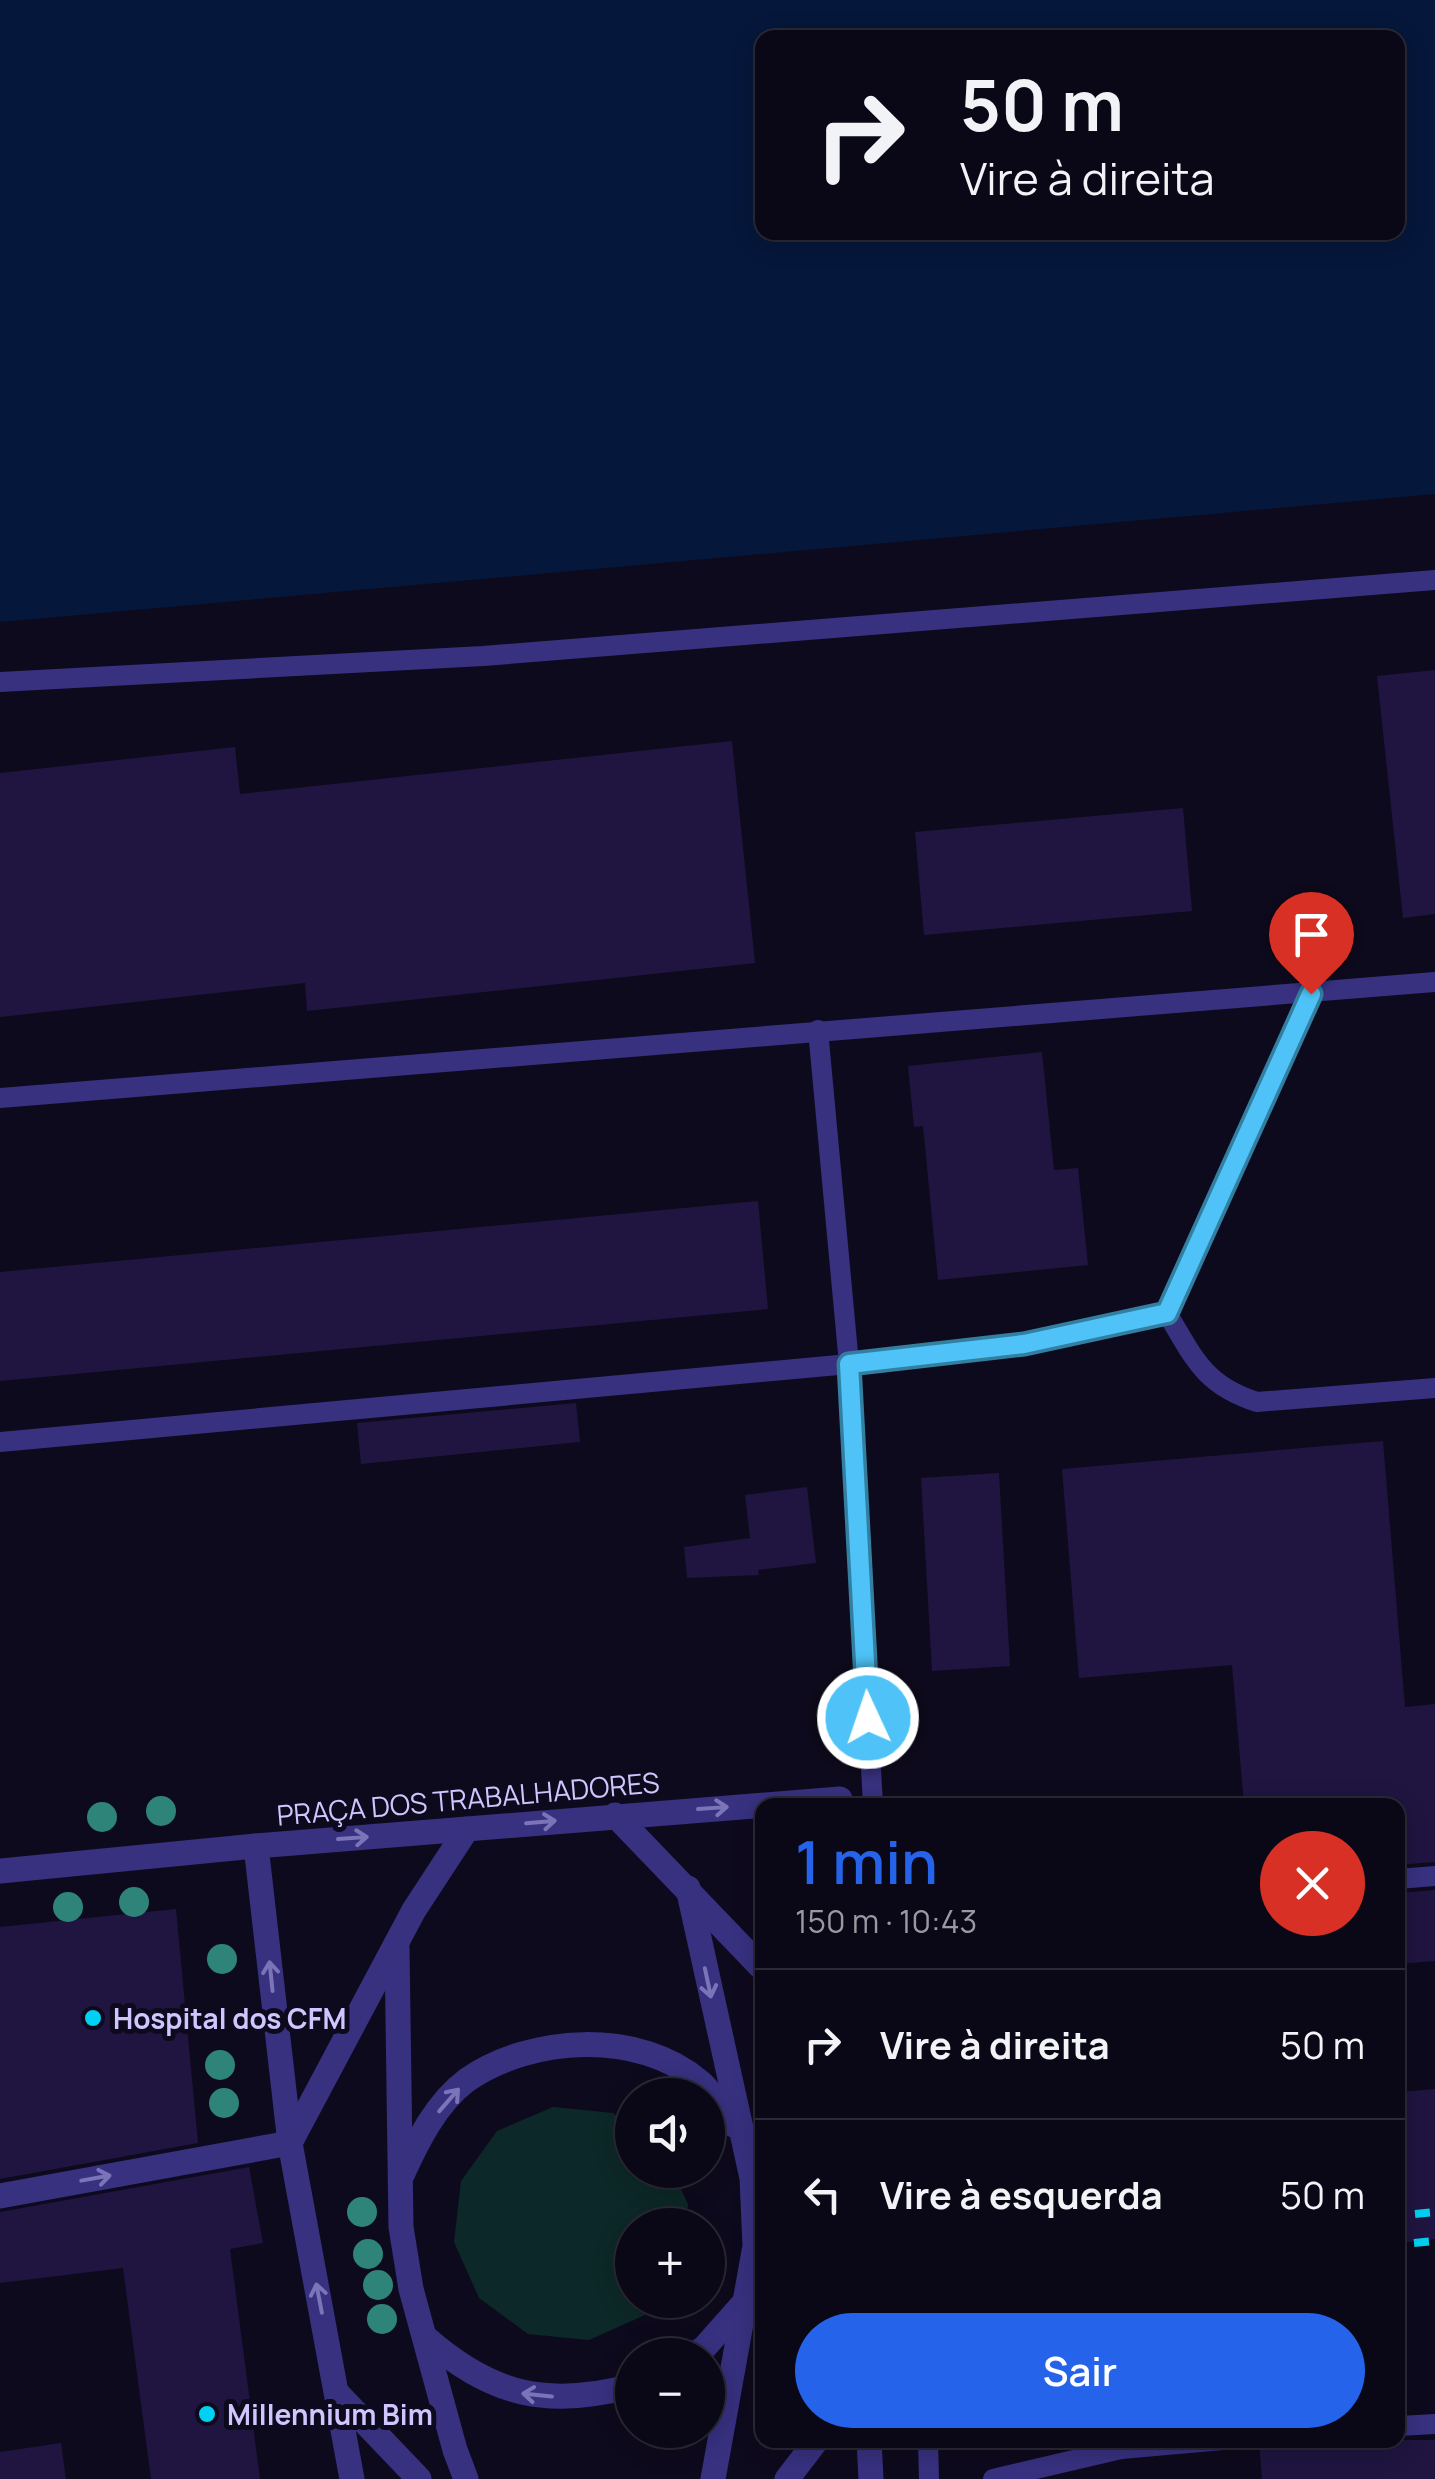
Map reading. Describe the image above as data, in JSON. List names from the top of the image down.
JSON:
{
  "streets": {
    "street": ["PRAÇA DOS TRABALHADORES"]
  },
  "places": ["Hospital dos CFM", "Millennium Bim"],
  "page": {
    "turn": ["50 m", "Vire à direita"],
    "heading": ["1 min", "150 m · 10:43"],
    "list": [
      {
        "name": "Vire à direita",
        "value": "50 m"
      },
      {
        "name": "Vire à esquerda",
        "value": "50 m"
      }
    ],
    "map_buttons": ["+", "−"],
    "buttons": "Sair"
  }
}
